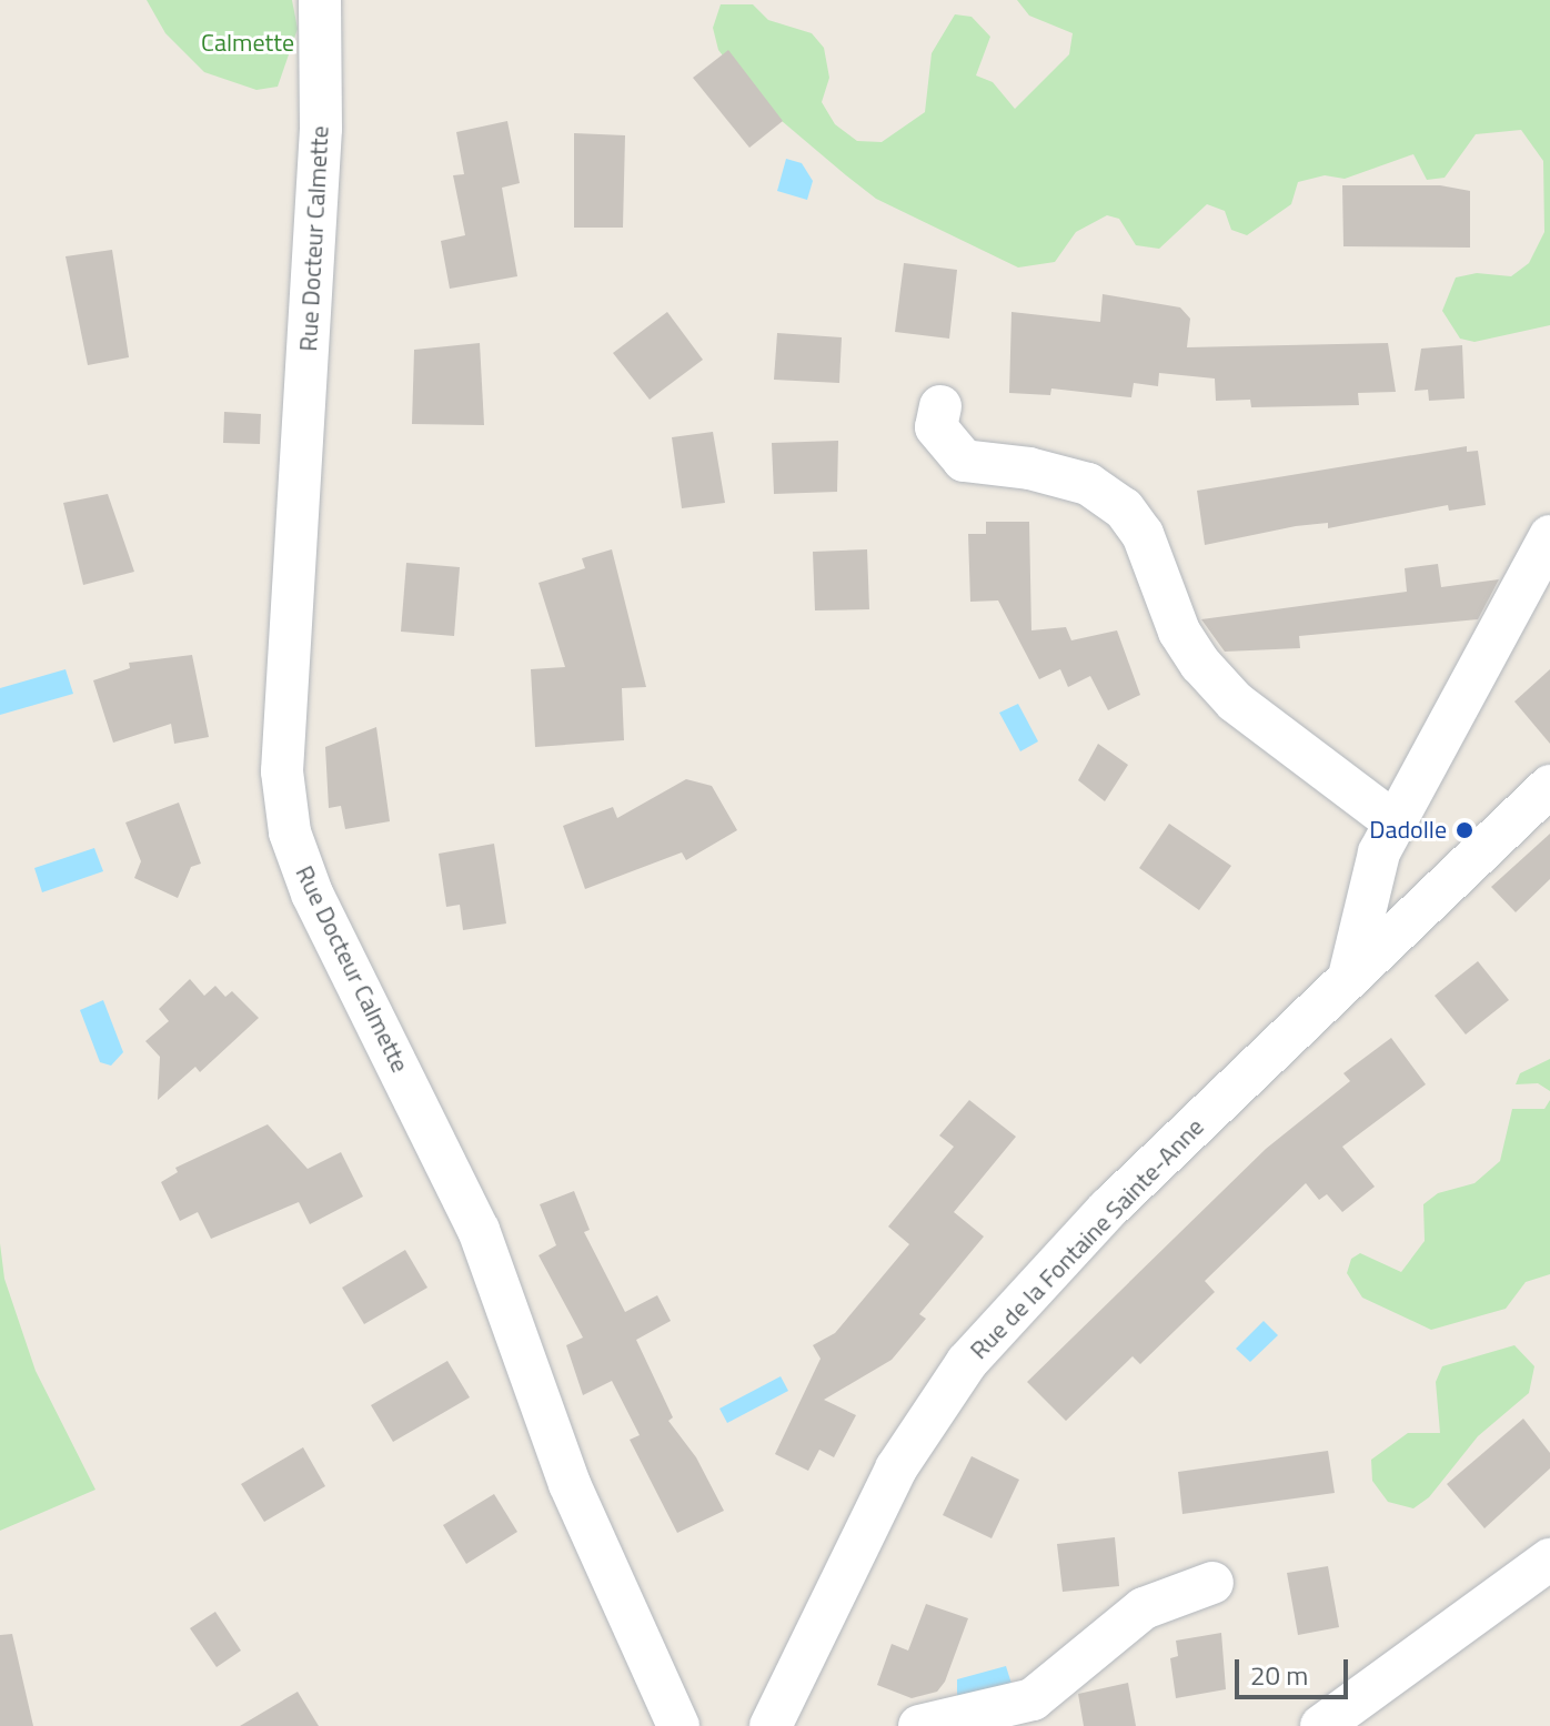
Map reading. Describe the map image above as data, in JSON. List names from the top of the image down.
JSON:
{
  "streets": {
    "street": ["Rue Docteur Calmette", "Rue de la Fontaine Sainte-Anne"]
  },
  "parks": ["Calmette"],
  "places": ["Dadolle"],
  "scale_bar": "20 m"
}
